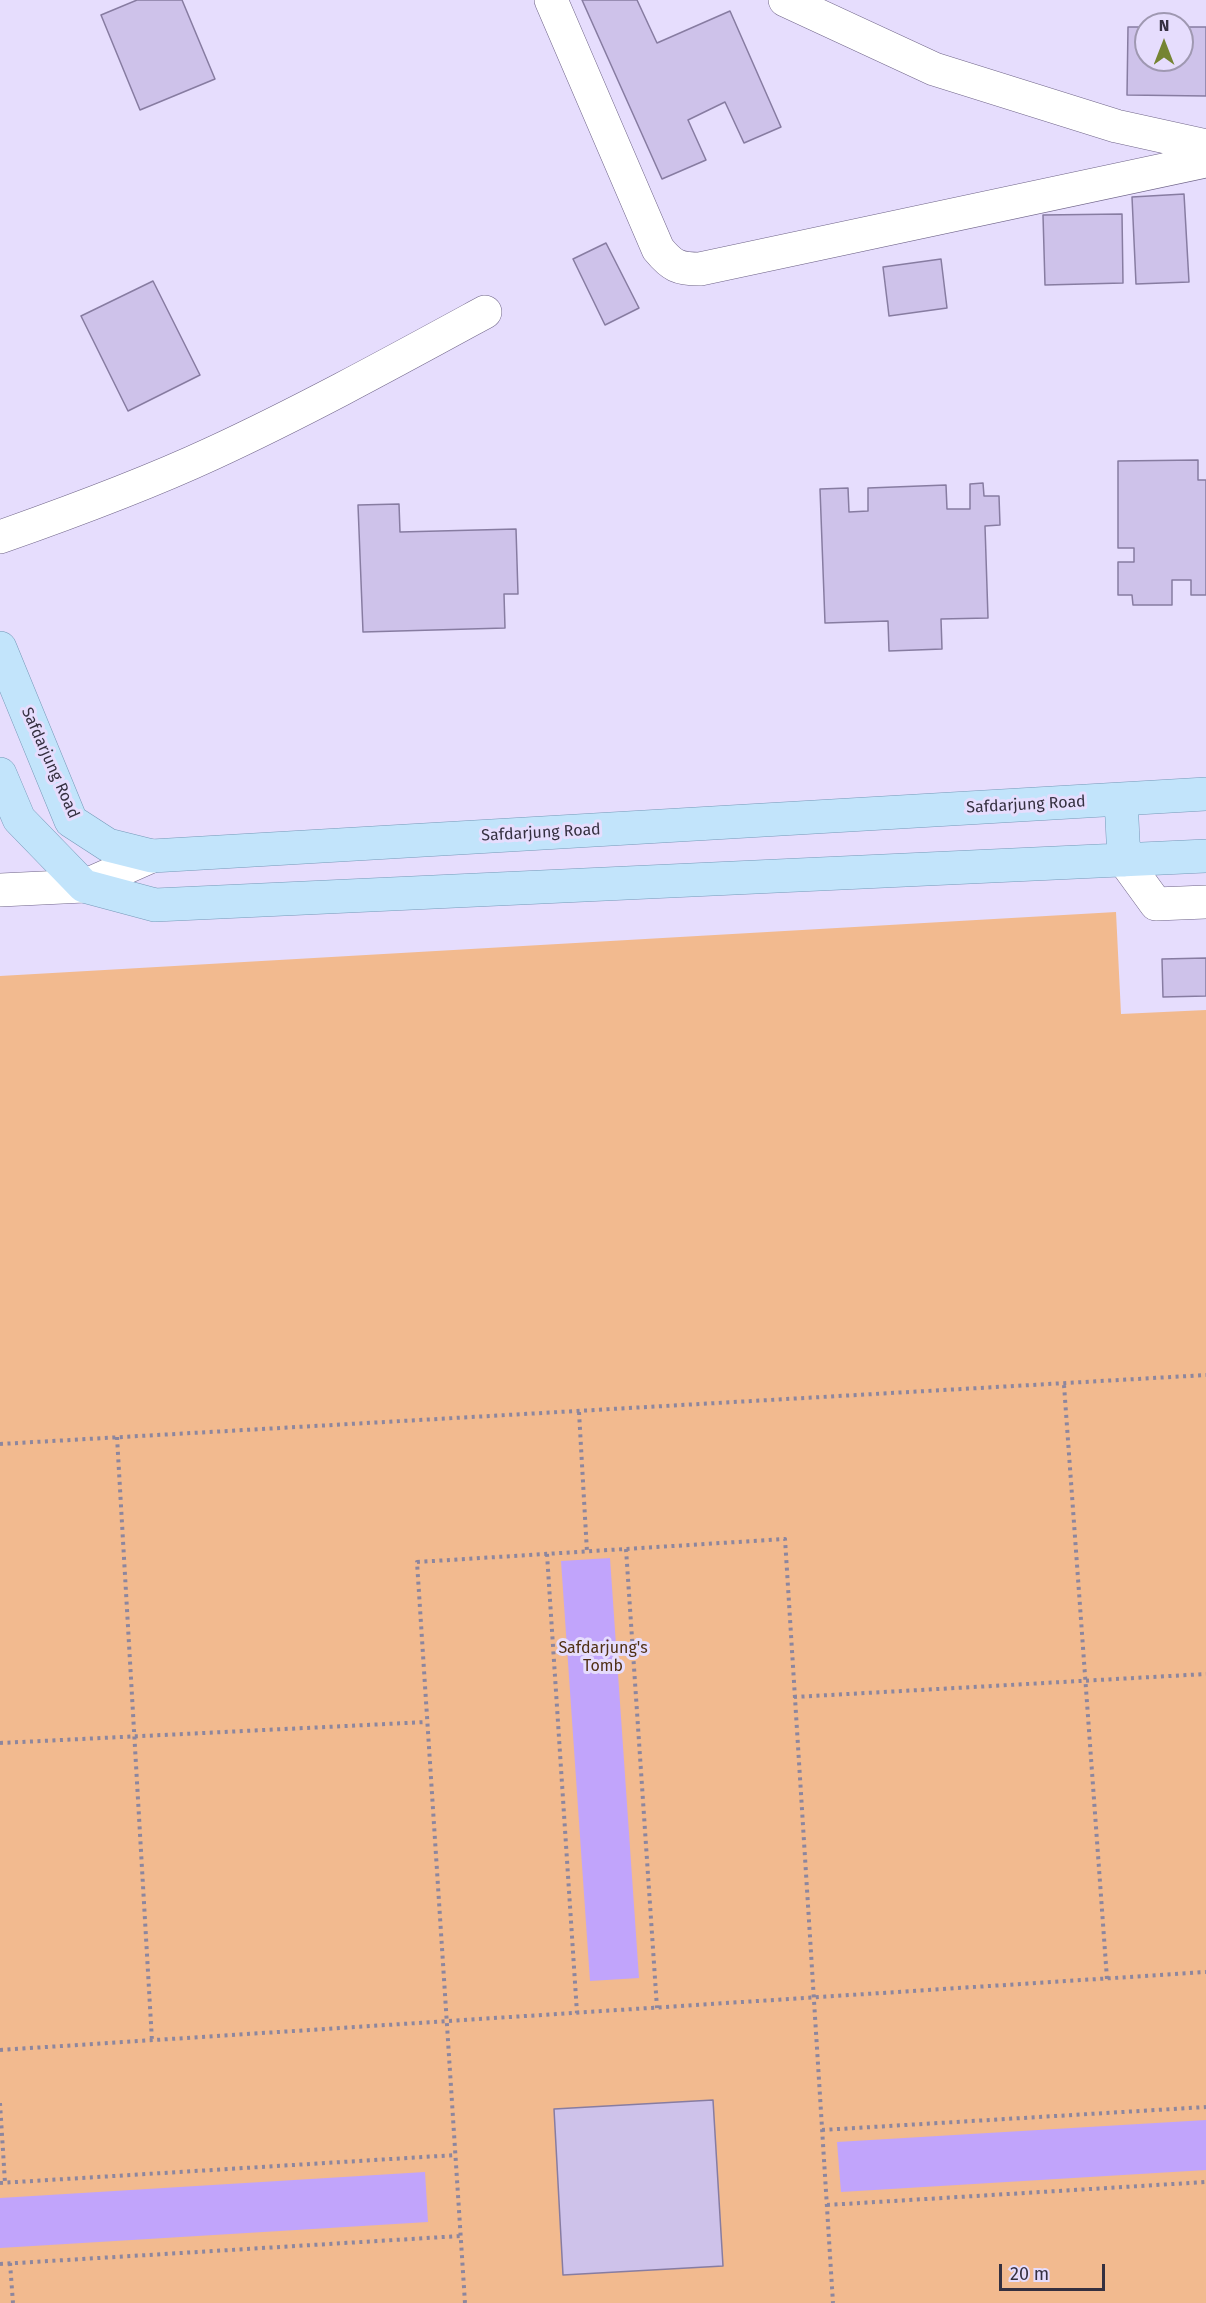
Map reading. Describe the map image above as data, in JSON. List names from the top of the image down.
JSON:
{
  "streets": {
    "main road": ["Safdarjung Road"]
  },
  "parks": ["Safdarjung's Tomb"],
  "scale_bar": "20 m",
  "north": "top"
}
